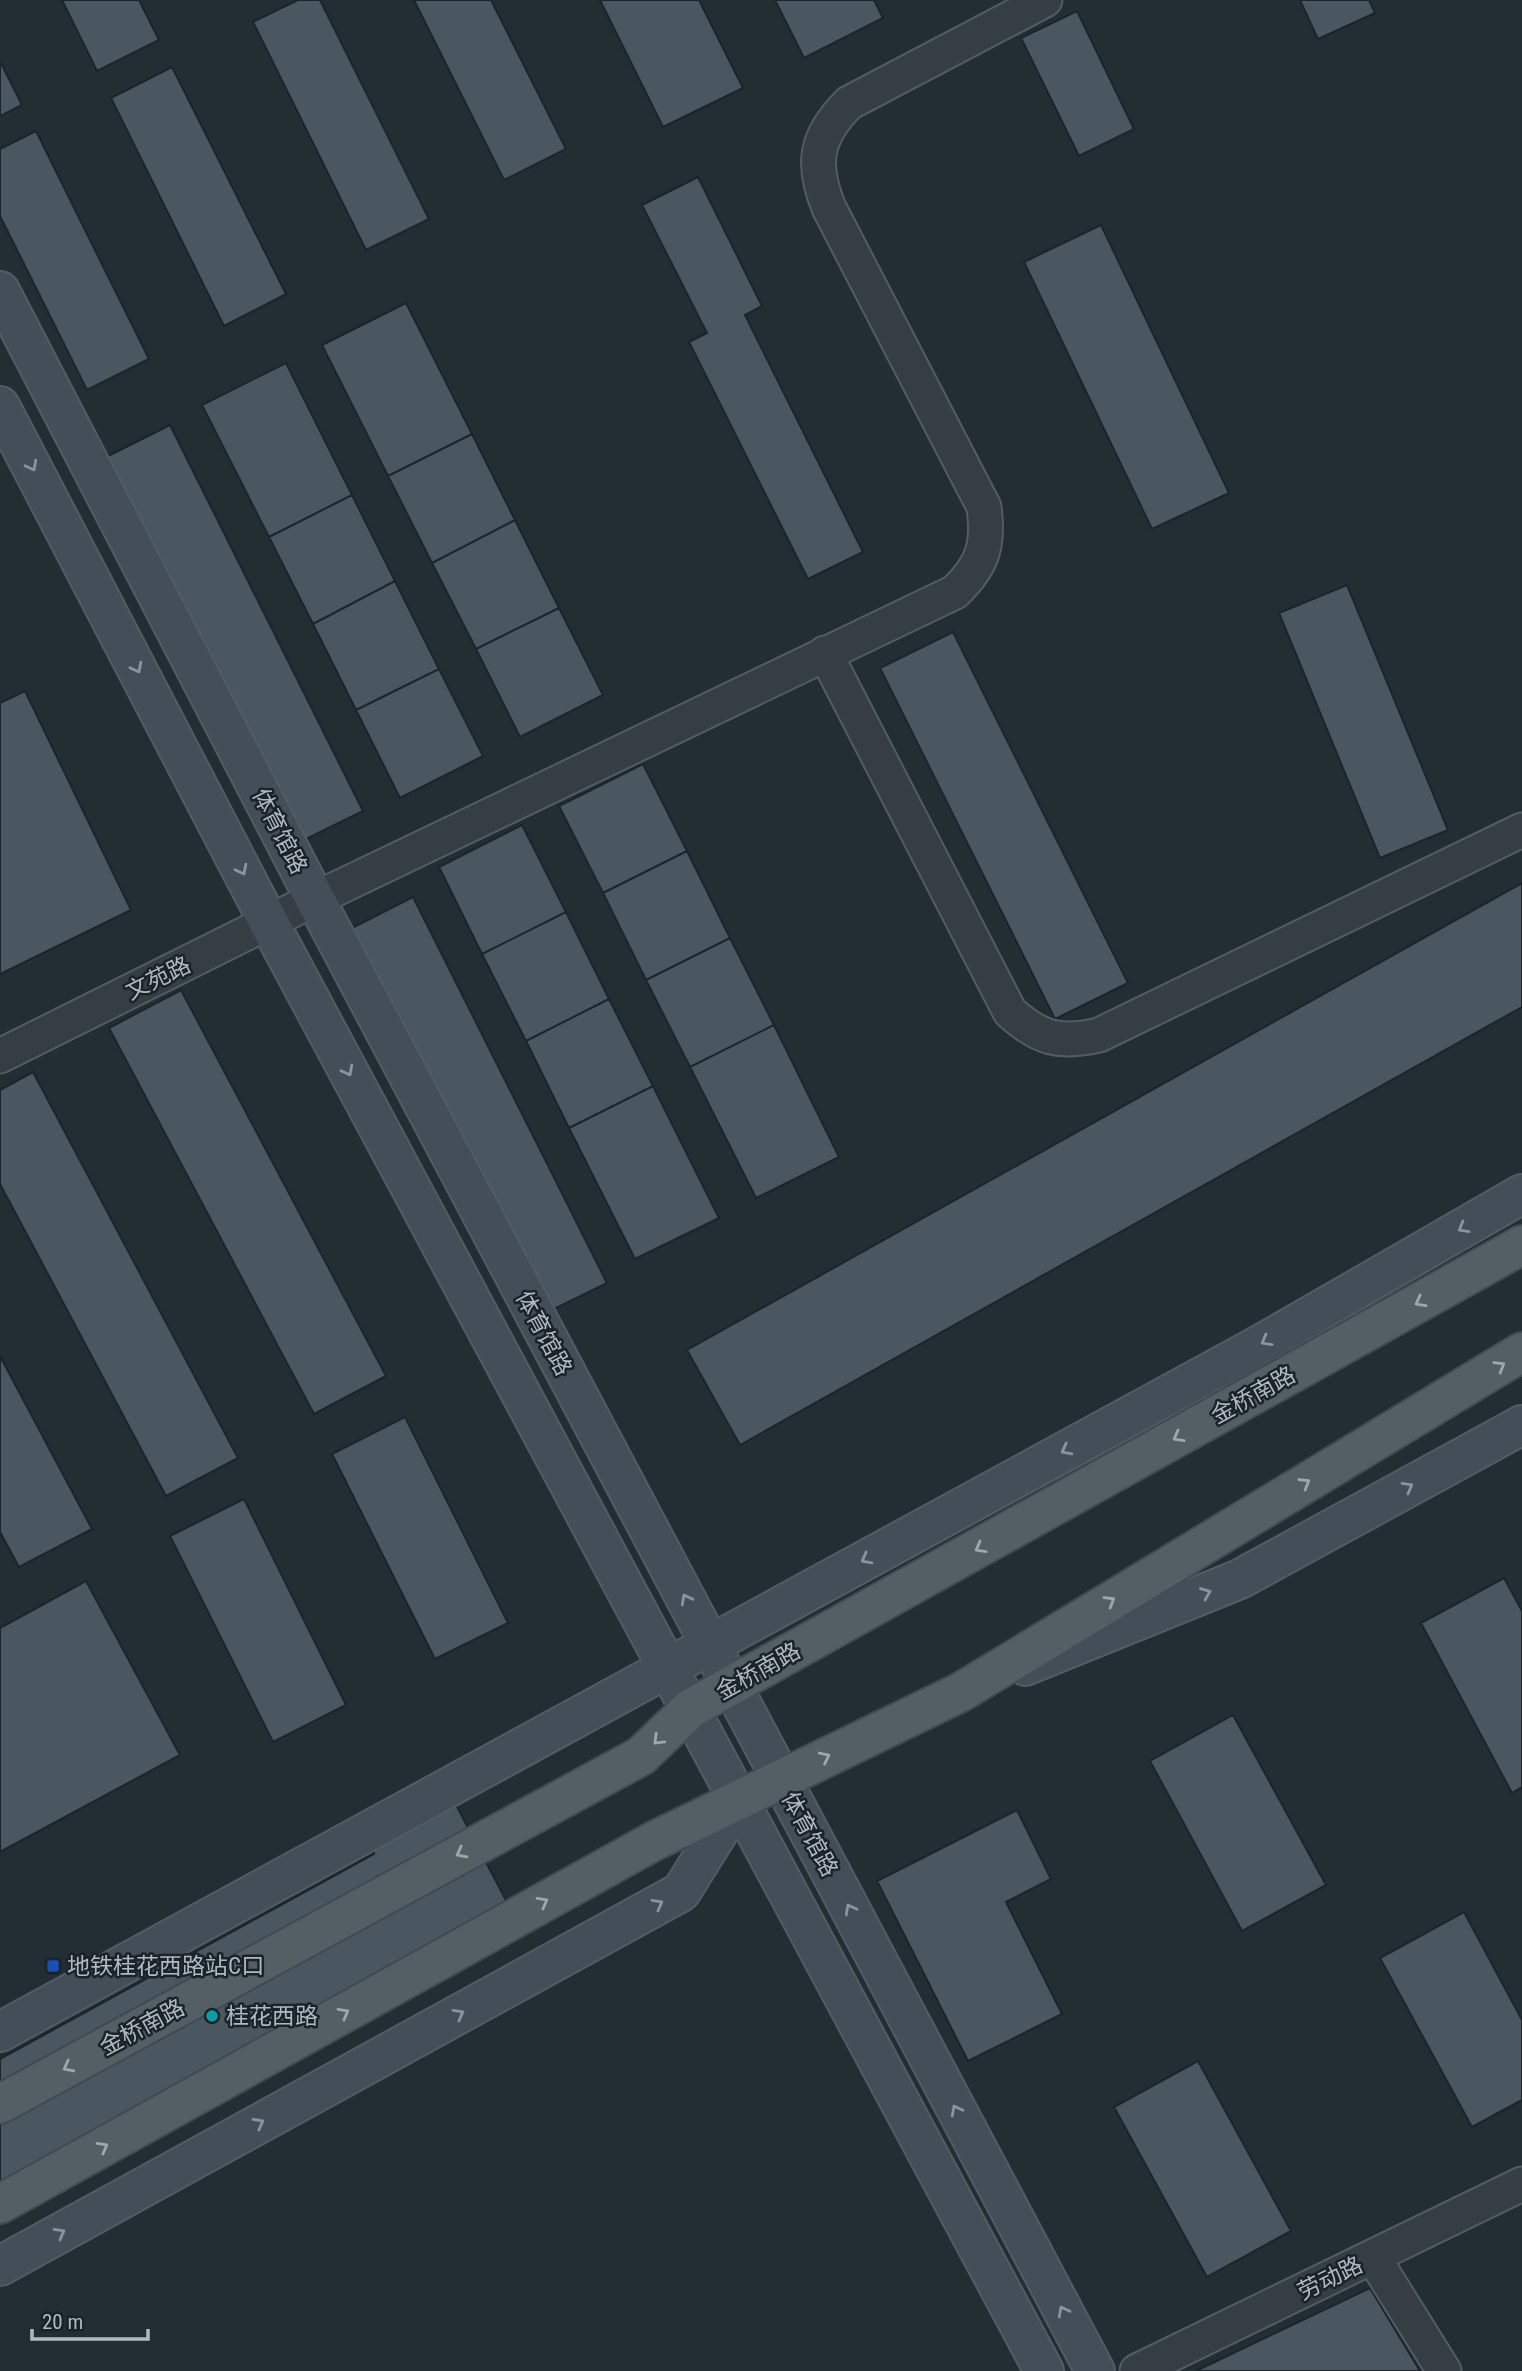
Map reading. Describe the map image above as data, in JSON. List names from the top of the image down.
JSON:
{
  "streets": {
    "main road": ["体育馆路", "金桥南路"],
    "street": ["文苑路", "劳动路"]
  },
  "crossings": [
    ["体育馆路", "文苑路"],
    ["体育馆路", "金桥南路"]
  ],
  "places": {
    "transit": ["地铁桂花西路站C口"],
    "other": ["桂花西路"]
  },
  "scale_bar": "20 m"
}
